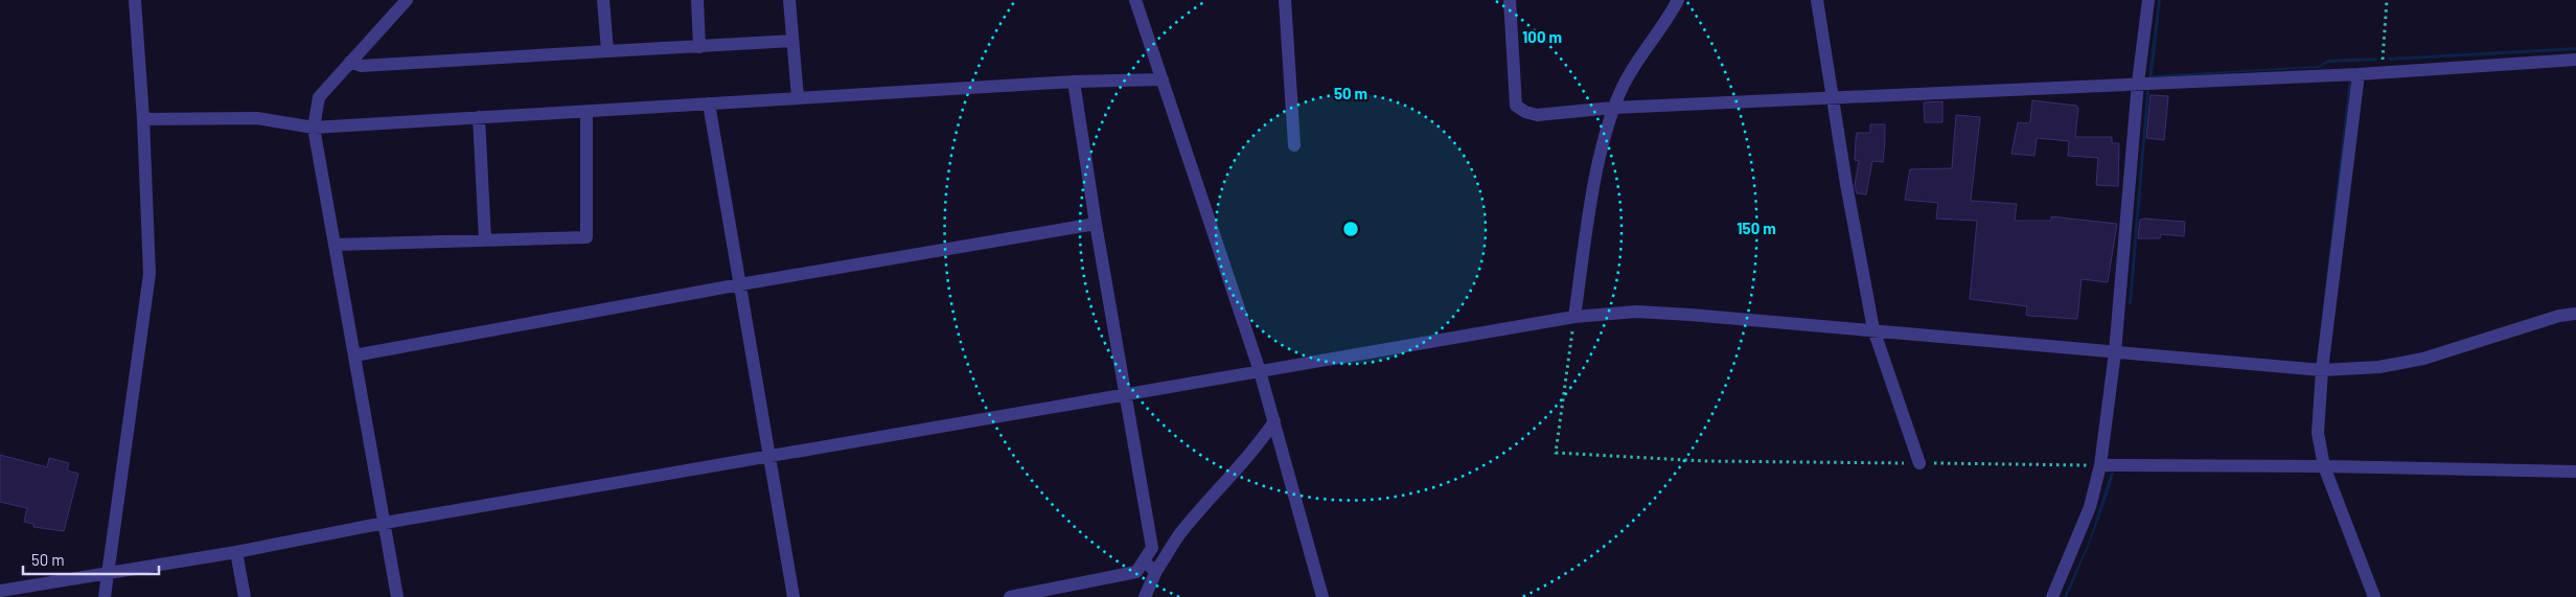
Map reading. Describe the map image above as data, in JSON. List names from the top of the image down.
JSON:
{
  "scale_bar": "50 m",
  "rings": ["100 m", "50 m", "150 m"]
}
